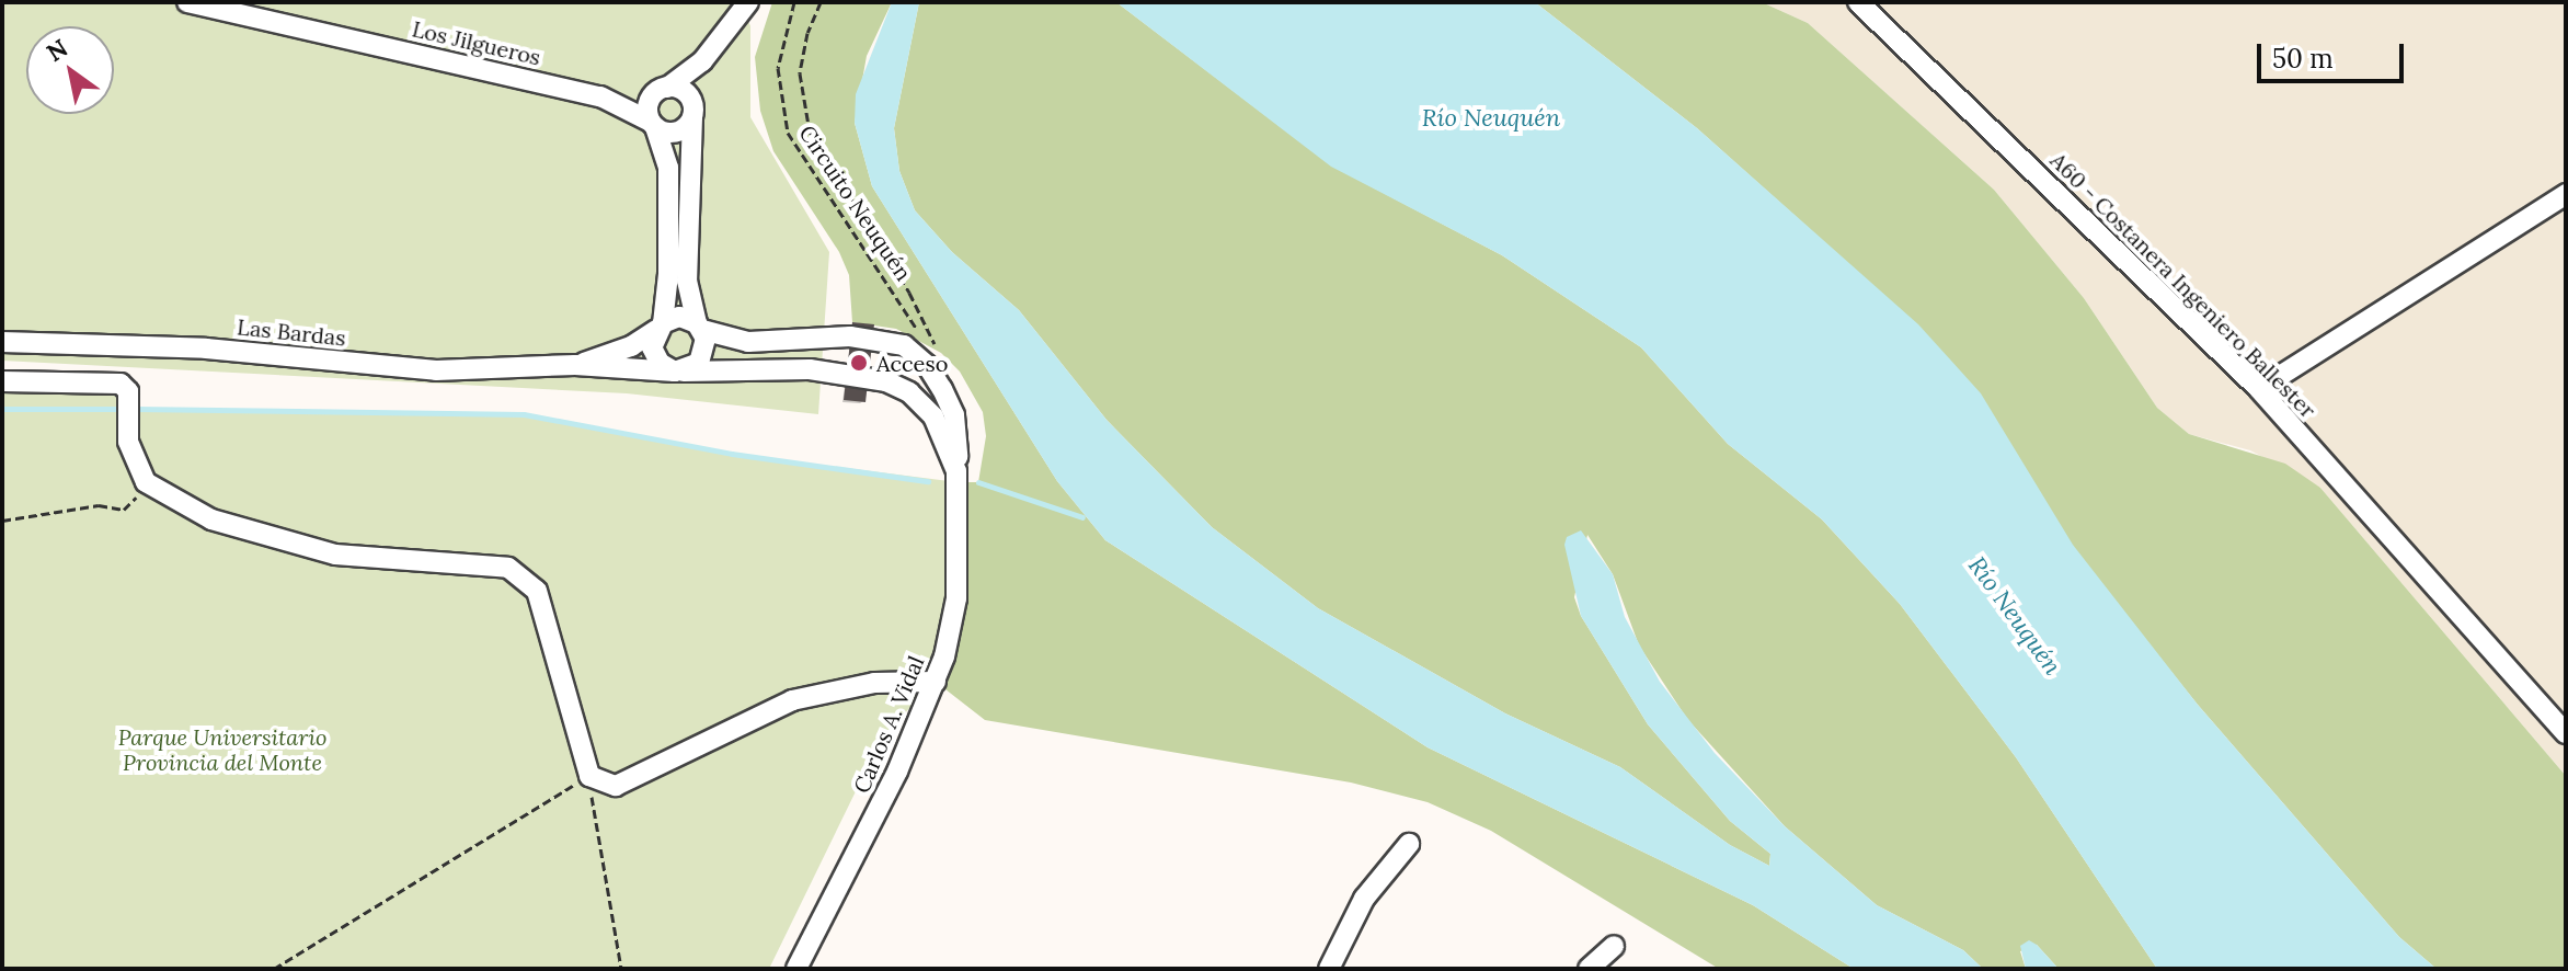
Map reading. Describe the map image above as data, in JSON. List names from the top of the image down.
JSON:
{
  "streets": {
    "street": [
      "Los Jilgueros",
      "A60 - Costanera Ingeniero Ballester",
      "Las Bardas",
      "Carlos A. Vidal"
    ],
    "path": ["Circuito Neuquén"]
  },
  "crossings": [
    ["Las Bardas", "Carlos A. Vidal"]
  ],
  "water": ["Río Neuquén"],
  "parks": ["Parque Universitario Provincia del Monte"],
  "places": ["Acceso"],
  "scale_bar": "50 m",
  "north": "top left"
}
